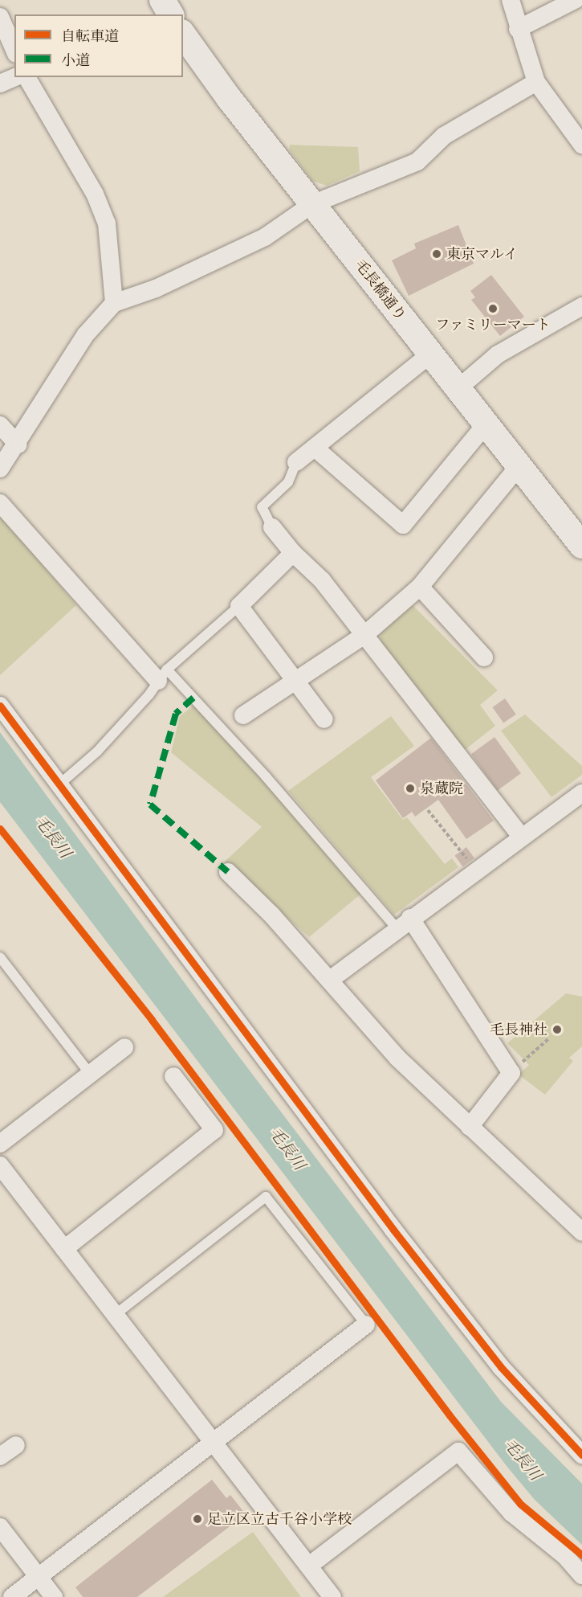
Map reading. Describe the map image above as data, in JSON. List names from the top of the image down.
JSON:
{
  "streets": {
    "street": ["毛長橋通り"]
  },
  "water": ["毛長川"],
  "places": [
    "東京マルイ",
    "ファミリーマート",
    "泉蔵院",
    "毛長神社",
    "足立区立古千谷小学校"
  ],
  "legend": ["自転車道", "小道"]
}
